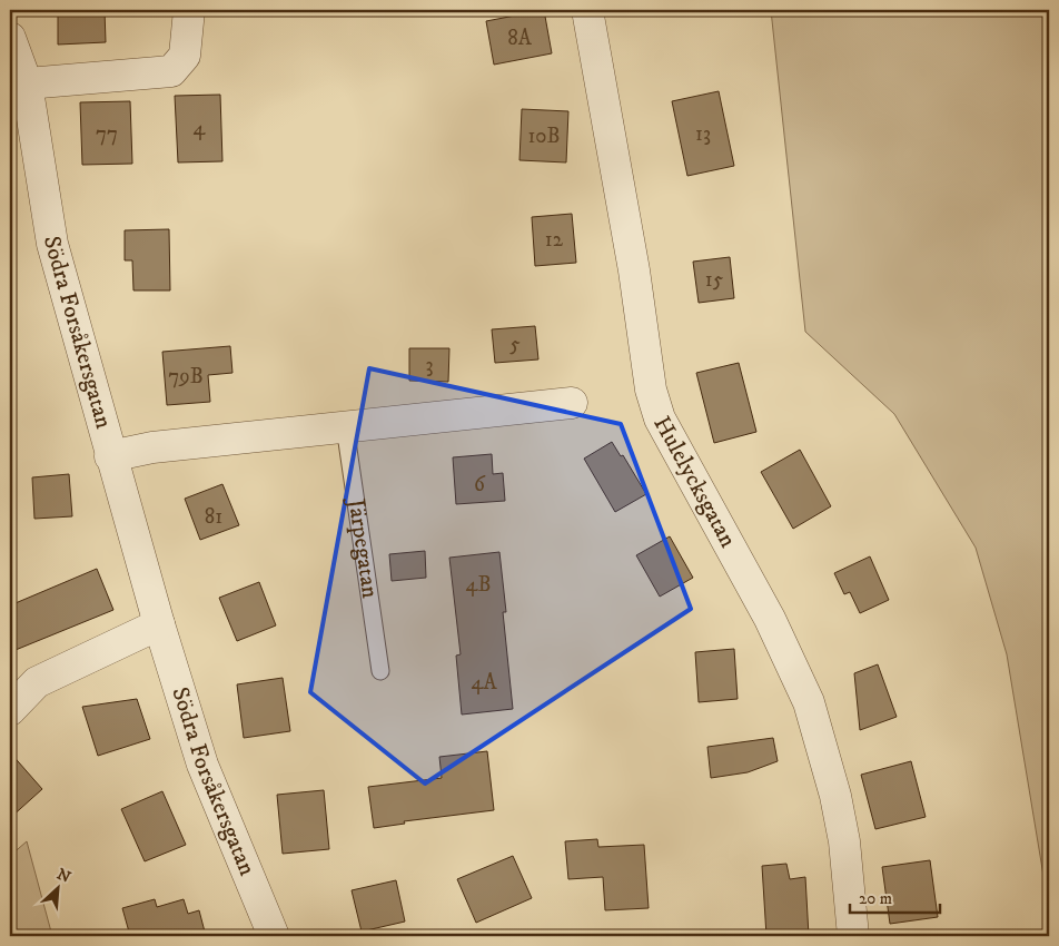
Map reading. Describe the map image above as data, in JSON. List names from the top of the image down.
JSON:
{
  "streets": {
    "street": ["Södra Forsåkersgatan", "Hulelycksgatan"],
    "lane": ["Järpegatan"]
  },
  "house_numbers": [
    "8A",
    "4",
    "77",
    "13",
    "10B",
    "12",
    "15",
    "5",
    "3",
    "79B",
    "6",
    "81",
    "4B",
    "4A"
  ],
  "scale_bar": "20 m",
  "north": "top right"
}
